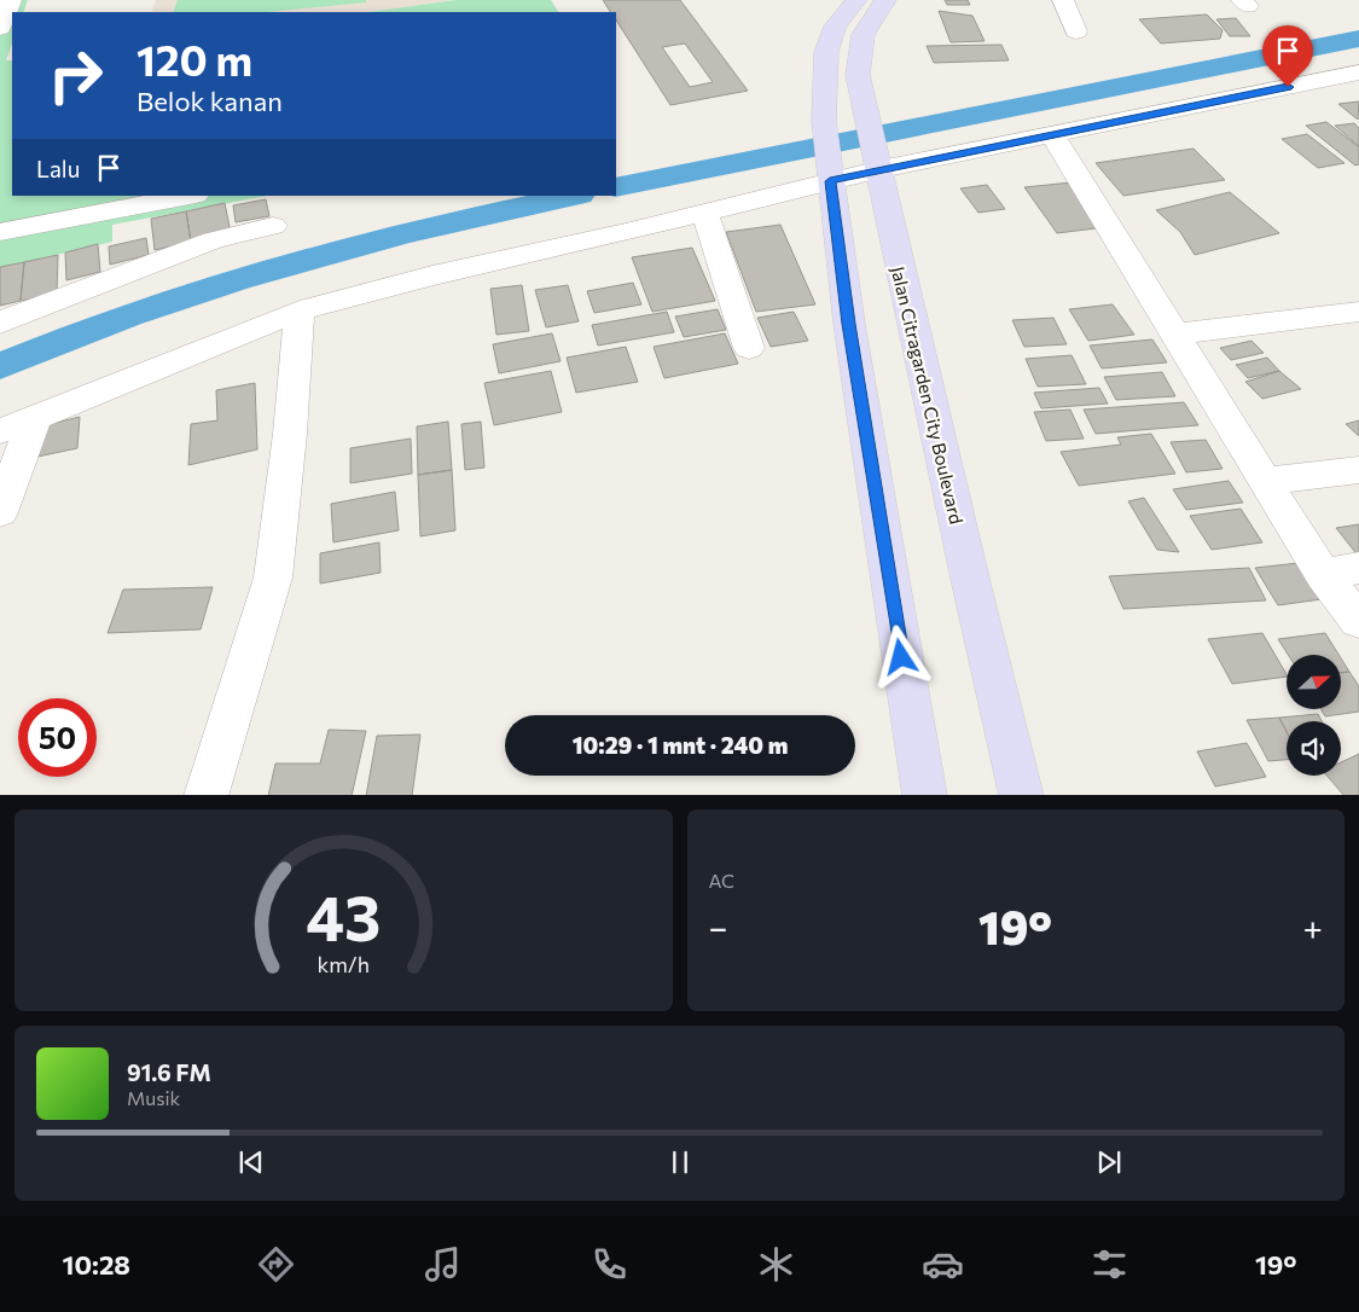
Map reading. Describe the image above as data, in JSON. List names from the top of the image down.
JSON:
{
  "streets": {
    "main road": ["Jalan Citragarden City Boulevard"]
  },
  "north": "right",
  "page": {
    "turn": ["120 m", "Belok kanan"],
    "then": "Lalu",
    "limit": "50",
    "trip": "10:29 · 1 mnt · 240 m",
    "tile": "AC",
    "heat": ["−", "19°", "+"],
    "song": ["91.6 FM", "Musik"],
    "tabs": ["10:28", "19°"],
    "gauge": ["43", "km/h"]
  }
}
